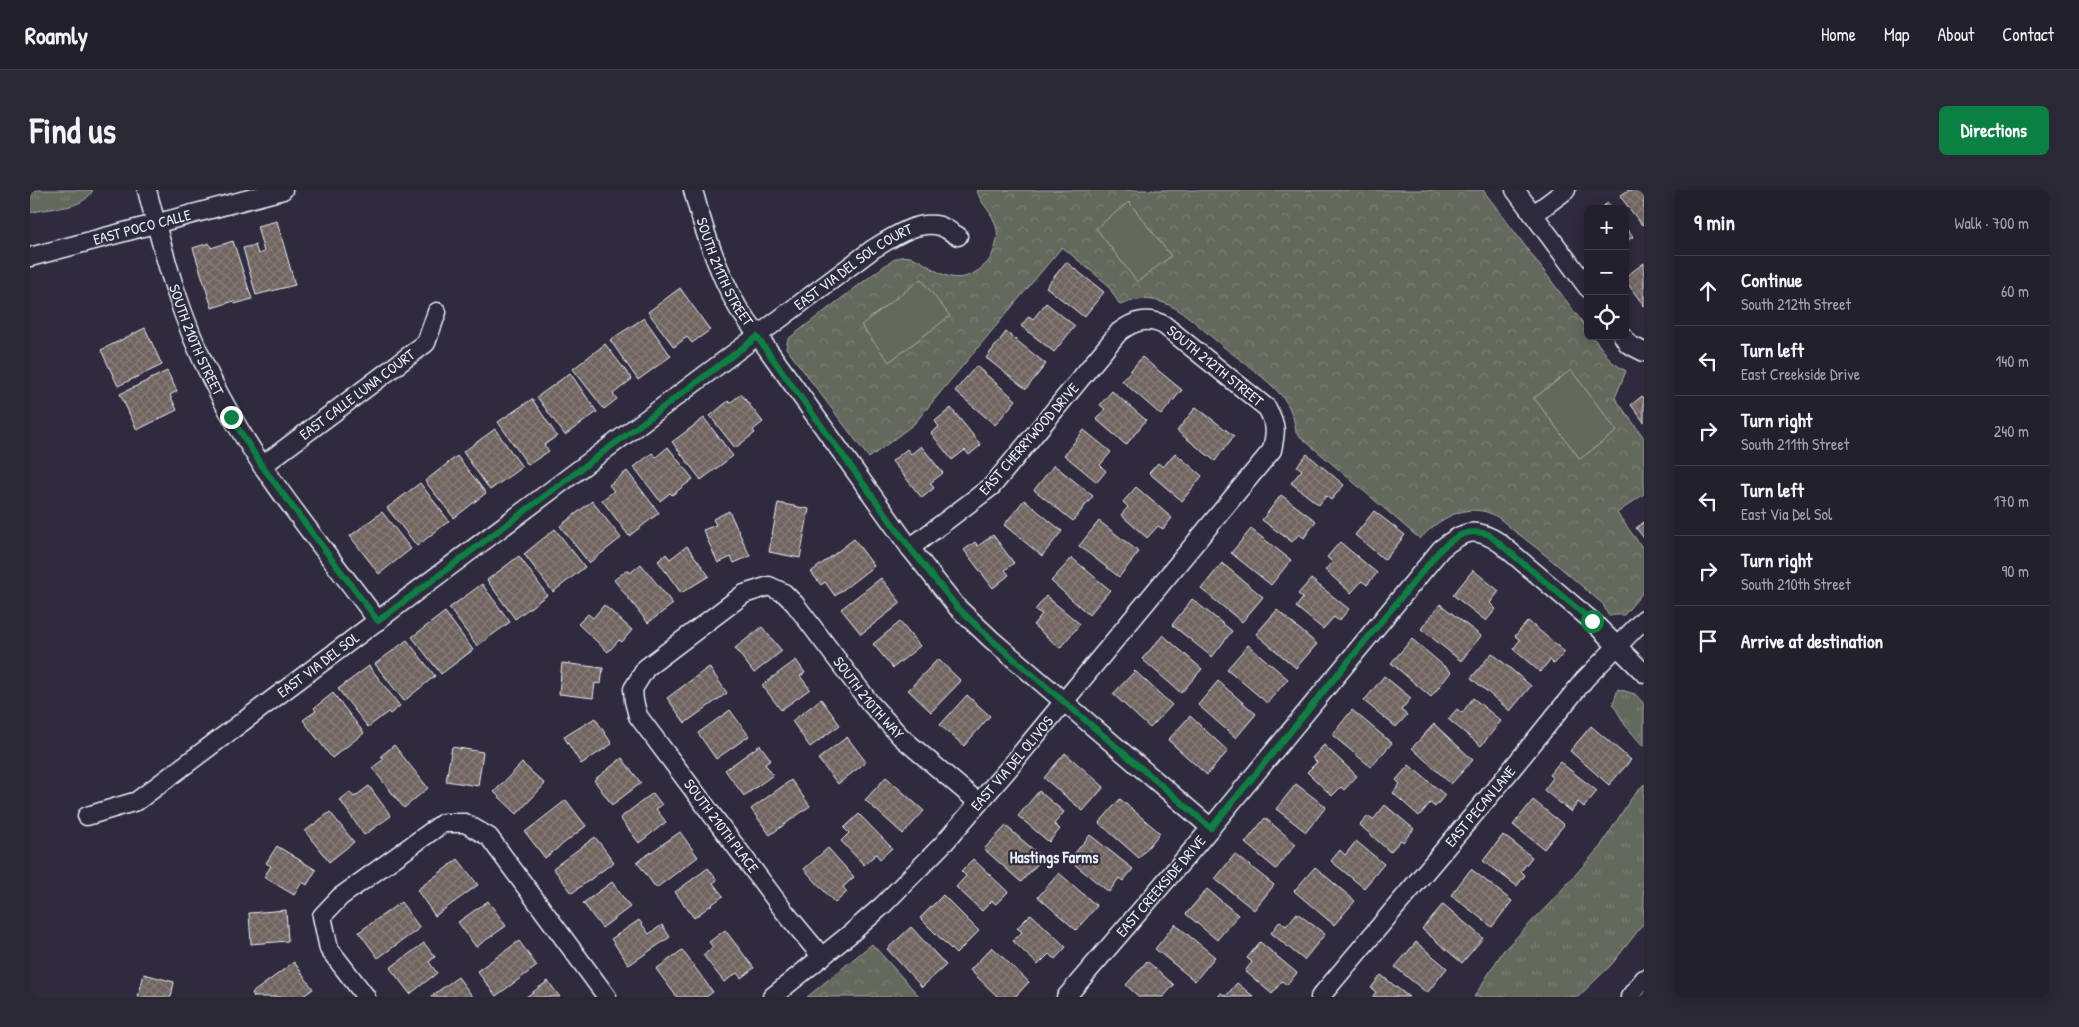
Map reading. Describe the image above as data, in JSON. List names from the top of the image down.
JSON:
{
  "streets": {
    "street": [
      "EAST POCO CALLE",
      "EAST VIA DEL SOL COURT",
      "SOUTH 211TH STREET",
      "SOUTH 210TH STREET",
      "SOUTH 212TH STREET",
      "EAST CALLE LUNA COURT",
      "EAST CHERRYWOOD DRIVE",
      "EAST VIA DEL SOL",
      "SOUTH 210TH WAY",
      "EAST VIA DEL OLIVOS",
      "EAST PECAN LANE",
      "SOUTH 210TH PLACE",
      "EAST CREEKSIDE DRIVE"
    ]
  },
  "crossings": [
    ["EAST POCO CALLE", "SOUTH 210TH STREET"],
    ["EAST VIA DEL SOL COURT", "SOUTH 211TH STREET"],
    ["EAST VIA DEL SOL COURT", "EAST VIA DEL SOL"],
    ["SOUTH 211TH STREET", "EAST CHERRYWOOD DRIVE"],
    ["SOUTH 211TH STREET", "EAST VIA DEL SOL"],
    ["SOUTH 211TH STREET", "EAST VIA DEL OLIVOS"],
    ["SOUTH 211TH STREET", "EAST CREEKSIDE DRIVE"],
    ["SOUTH 210TH STREET", "EAST CALLE LUNA COURT"],
    ["SOUTH 210TH STREET", "EAST VIA DEL SOL"],
    ["SOUTH 212TH STREET", "EAST CHERRYWOOD DRIVE"],
    ["SOUTH 212TH STREET", "EAST VIA DEL OLIVOS"],
    ["SOUTH 210TH WAY", "EAST VIA DEL OLIVOS"],
    ["SOUTH 210TH WAY", "SOUTH 210TH PLACE"],
    ["EAST VIA DEL OLIVOS", "SOUTH 210TH PLACE"],
    ["EAST PECAN LANE", "EAST CREEKSIDE DRIVE"]
  ],
  "districts": ["Hastings Farms"],
  "page": {
    "header": "Roamly",
    "nav": [
      "Home",
      "Map",
      "About",
      "Contact"
    ],
    "buttons": "Directions",
    "title": "Find us",
    "heading": ["9 min", "Walk · 700 m"],
    "map_buttons": ["+", "−"],
    "list": [
      ["Continue", "South 212th Street", "60 m"],
      ["Turn left", "East Creekside Drive", "140 m"],
      ["Turn right", "South 211th Street", "240 m"],
      ["Turn left", "East Via Del Sol", "170 m"],
      ["Turn right", "South 210th Street", "90 m"],
      "Arrive at destination"
    ]
  }
}
